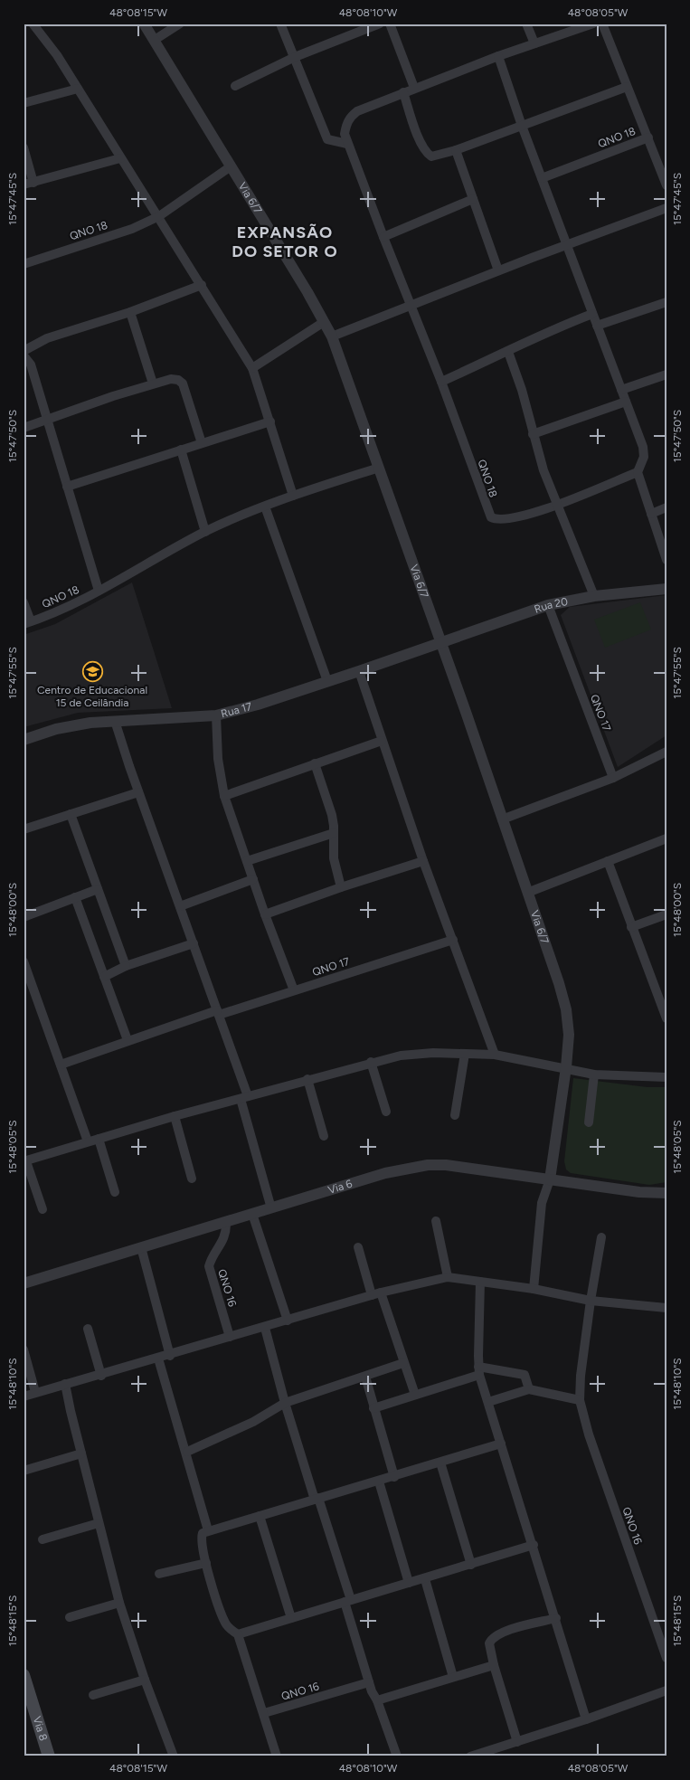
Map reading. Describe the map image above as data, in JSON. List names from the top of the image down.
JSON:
{
  "streets": {
    "main road": ["Via 8"],
    "street": [
      "QNO 18",
      "Via 6/7",
      "Rua 20",
      "Rua 17",
      "QNO 17",
      "Via 6",
      "QNO 16"
    ]
  },
  "crossings": [
    ["QNO 18", "Via 6/7"],
    ["Via 6/7", "Rua 20"],
    ["Via 6/7", "Rua 17"],
    ["Via 6/7", "Via 6"],
    ["Rua 20", "Rua 17"],
    ["Rua 20", "QNO 17"],
    ["Via 6", "QNO 16"]
  ],
  "districts": ["EXPANSÃO DO SETOR O"],
  "places": {
    "school or university": ["Centro de Educacional 15 de Ceilândia"]
  },
  "coordinates": [
    "48°08'15\"W",
    "48°08'10\"W",
    "48°08'05\"W",
    "15°47'45\"S",
    "15°47'50\"S",
    "15°47'55\"S",
    "15°48'00\"S",
    "15°48'05\"S",
    "15°48'10\"S",
    "15°48'15\"S"
  ]
}
